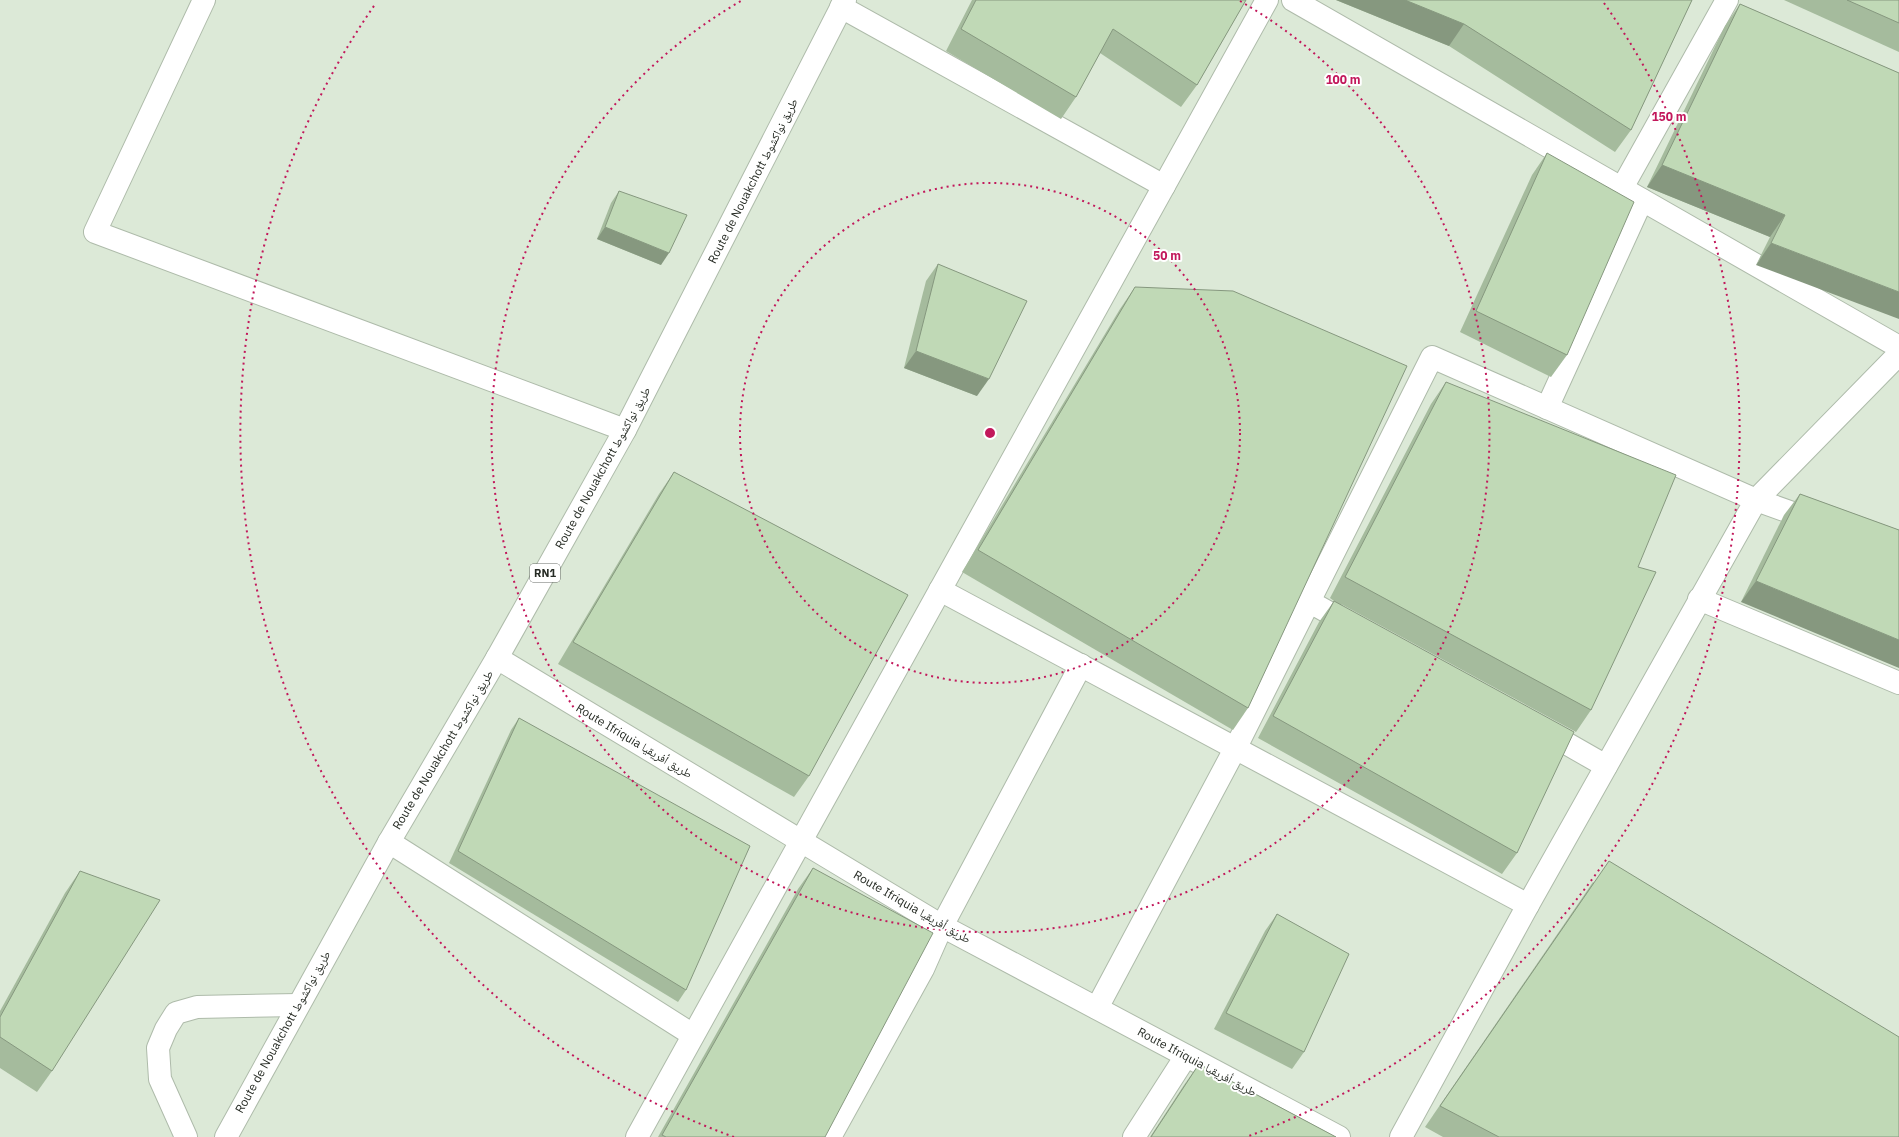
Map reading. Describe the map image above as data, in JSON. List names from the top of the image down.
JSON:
{
  "streets": {
    "main road": ["Route de Nouakchott طريق نواكشوط", "RN1", "Route Ifriquia طريق أفريقيا"]
  },
  "crossings": [
    ["Route de Nouakchott طريق نواكشوط", "Route Ifriquia طريق أفريقيا"]
  ],
  "rings": ["100 m", "150 m", "50 m"]
}
